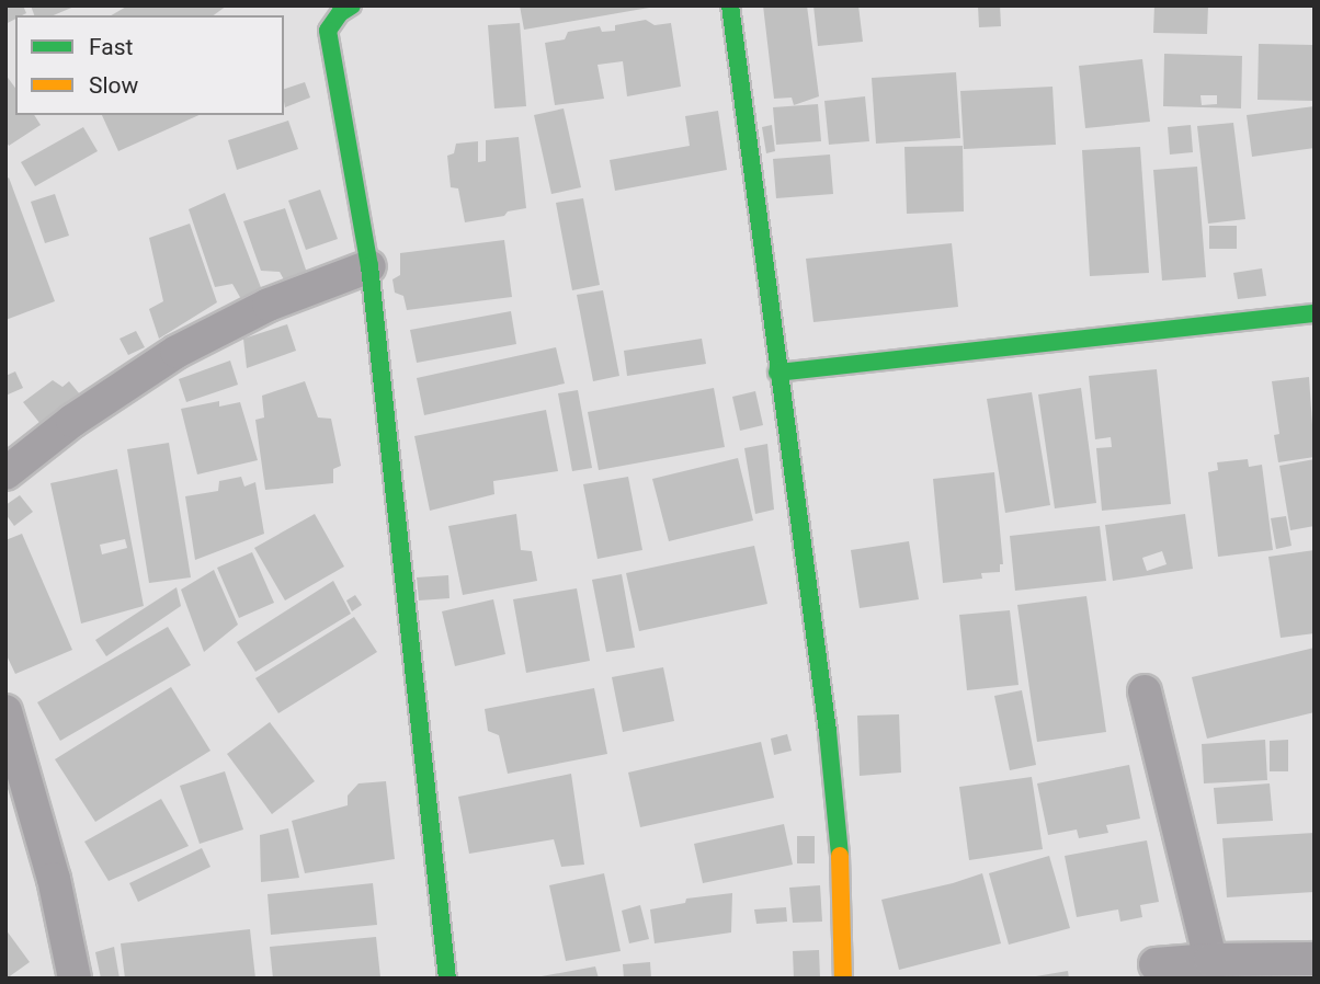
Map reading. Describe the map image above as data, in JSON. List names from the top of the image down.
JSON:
{
  "legend": ["Fast", "Slow"]
}
